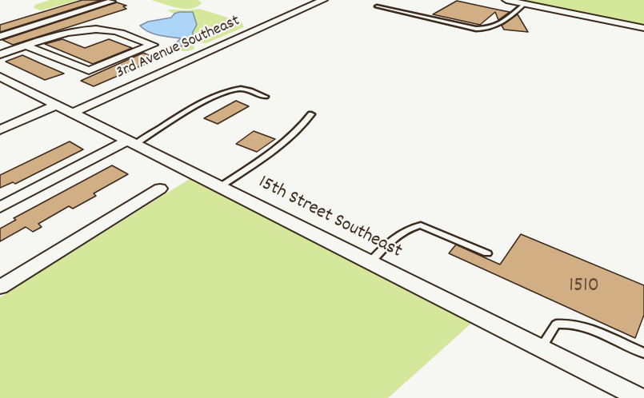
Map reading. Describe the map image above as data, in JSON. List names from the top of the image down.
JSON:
{
  "streets": {
    "street": ["3rd Avenue Southeast", "15th Street Southeast"]
  },
  "crossings": [
    ["3rd Avenue Southeast", "15th Street Southeast"]
  ],
  "house_numbers": ["1510"]
}
